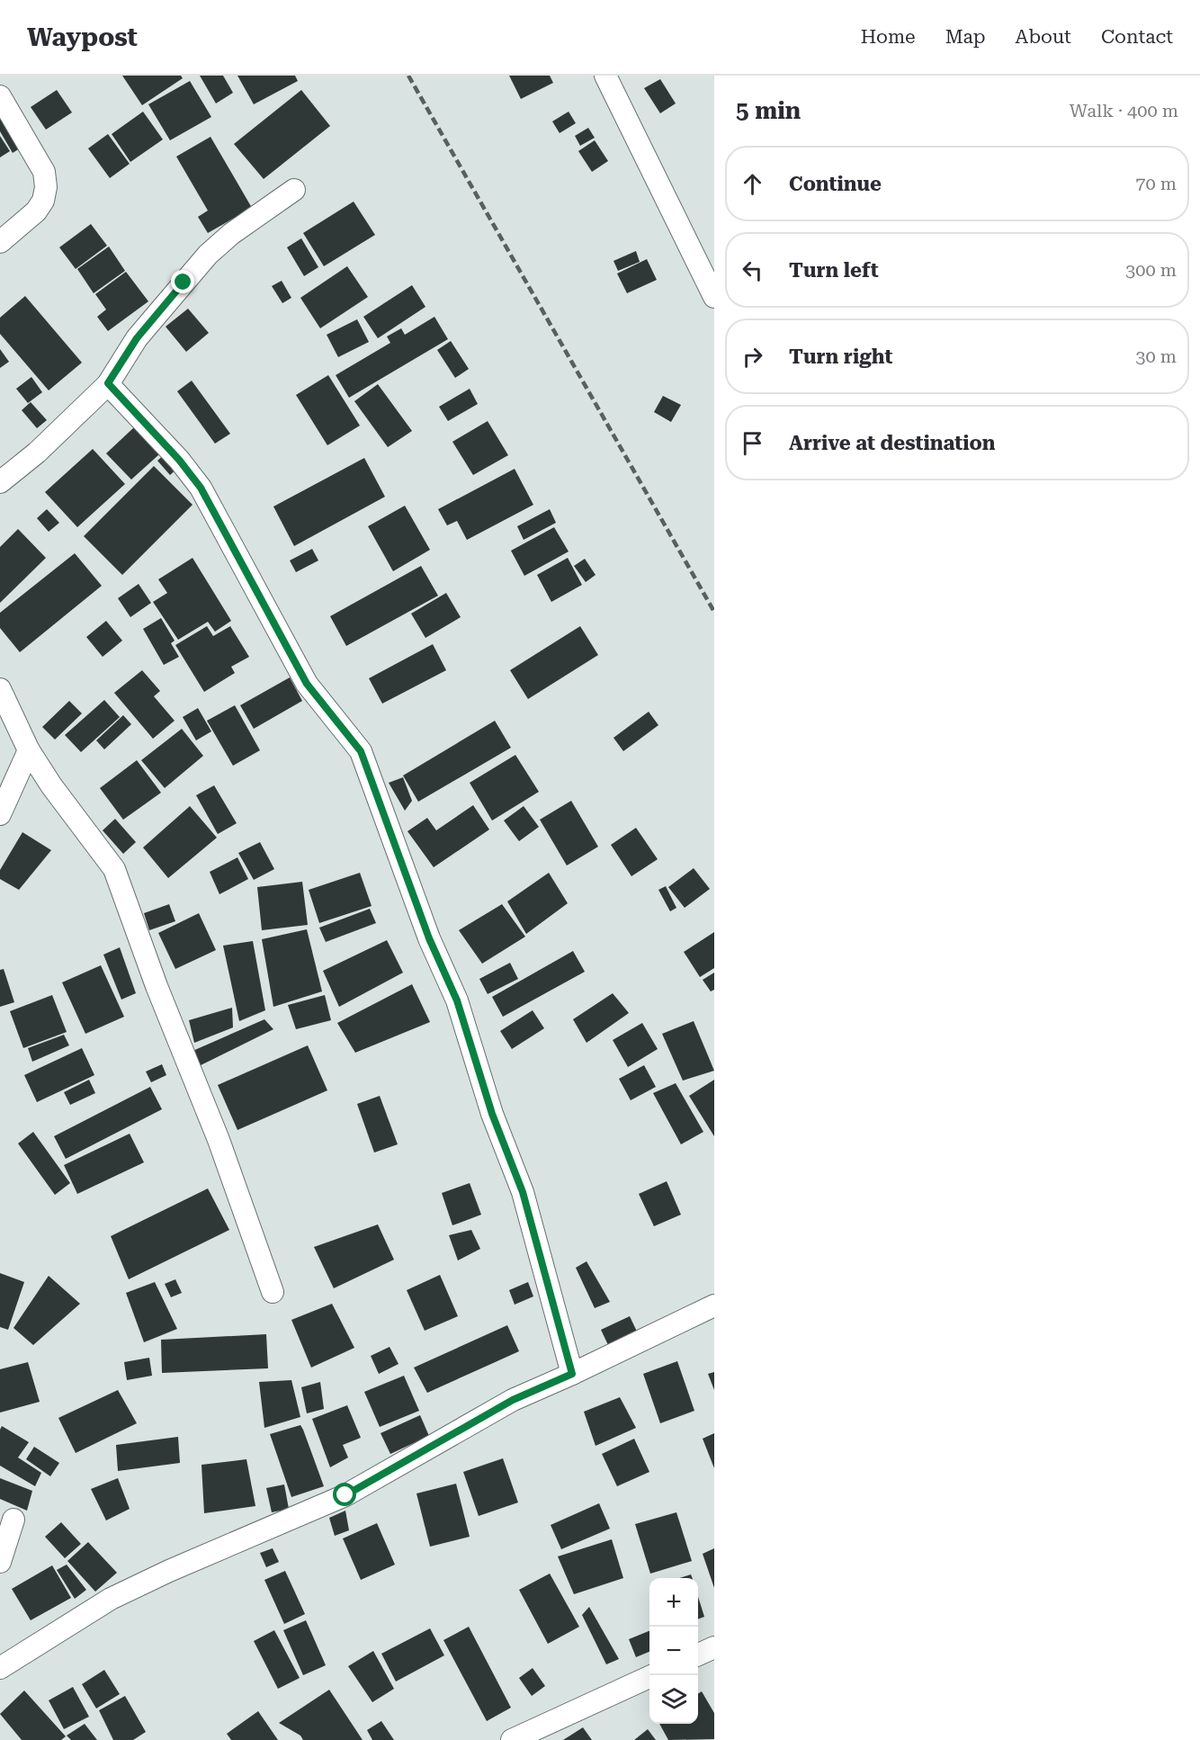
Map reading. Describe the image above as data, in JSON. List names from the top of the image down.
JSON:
{
  "page": {
    "header": "Waypost",
    "nav": [
      "Home",
      "Map",
      "About",
      "Contact"
    ],
    "heading": ["5 min", "Walk · 400 m"],
    "list": [
      ["Continue", "70 m"],
      ["Turn left", "300 m"],
      ["Turn right", "30 m"],
      "Arrive at destination"
    ],
    "map_buttons": ["+", "−"]
  }
}
